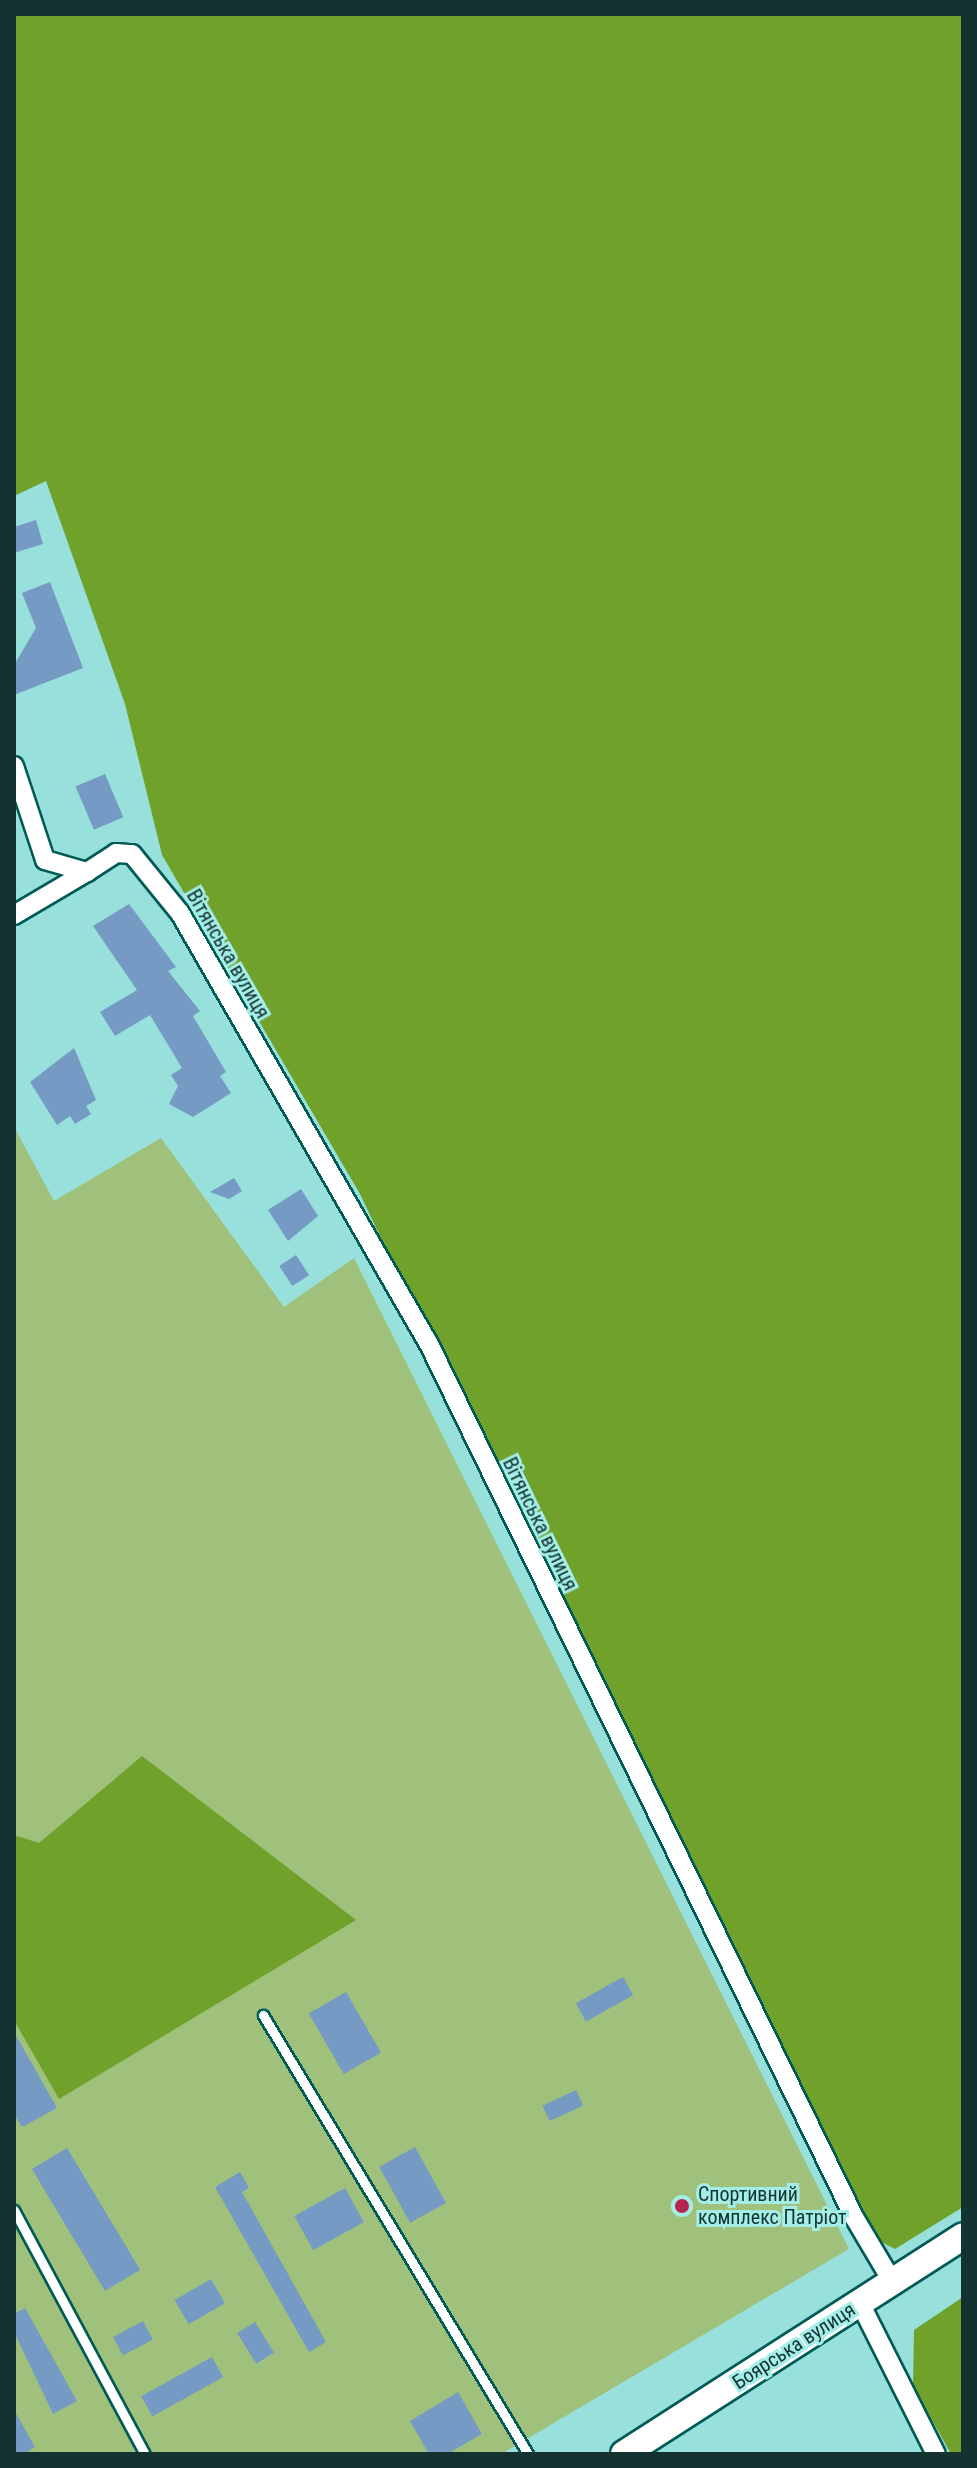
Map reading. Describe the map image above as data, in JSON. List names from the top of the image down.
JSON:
{
  "streets": {
    "street": ["Вітянська вулиця", "Боярська вулиця"]
  },
  "crossings": [
    ["Вітянська вулиця", "Боярська вулиця"]
  ],
  "places": ["Спортивний комплекс Патріот"]
}
